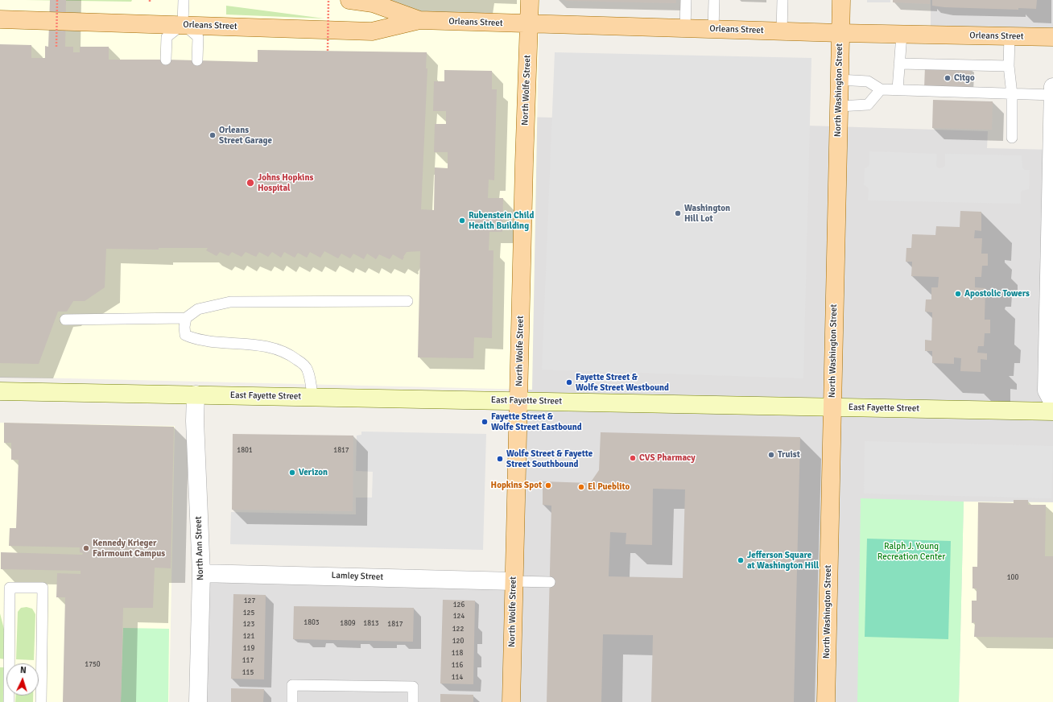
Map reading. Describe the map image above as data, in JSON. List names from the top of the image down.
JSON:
{
  "streets": {
    "main road": [
      "Orleans Street",
      "North Wolfe Street",
      "North Washington Street",
      "East Fayette Street"
    ],
    "street": ["North Ann Street", "Lamley Street"]
  },
  "crossings": [
    ["Orleans Street", "North Wolfe Street"],
    ["Orleans Street", "North Washington Street"],
    ["North Wolfe Street", "East Fayette Street"],
    ["North Wolfe Street", "Lamley Street"],
    ["North Washington Street", "East Fayette Street"],
    ["East Fayette Street", "North Ann Street"],
    ["North Ann Street", "Lamley Street"]
  ],
  "parks": ["Ralph J. Young Recreation Center"],
  "places": [
    "Citgo",
    "Orleans Street Garage",
    "Johns Hopkins Hospital",
    "Washington Hill Lot",
    "Rubenstein Child Health Building",
    "Apostolic Towers",
    "Fayette Street & Wolfe Street Westbound",
    "Fayette Street & Wolfe Street Eastbound",
    "Truist",
    "CVS Pharmacy",
    "Wolfe Street & Fayette Street Southbound",
    "Verizon",
    "Hopkins Spot",
    "El Pueblito",
    "Kennedy Krieger Fairmount Campus",
    "Jefferson Square at Washington Hill"
  ],
  "house_numbers": [
    "1801",
    "1817",
    "100",
    "127",
    "126",
    "125",
    "124",
    "1803",
    "1809",
    "1813",
    "123",
    "1817",
    "122",
    "121",
    "120",
    "119",
    "118",
    "117",
    "1750",
    "116",
    "115",
    "114"
  ],
  "north": "top"
}
